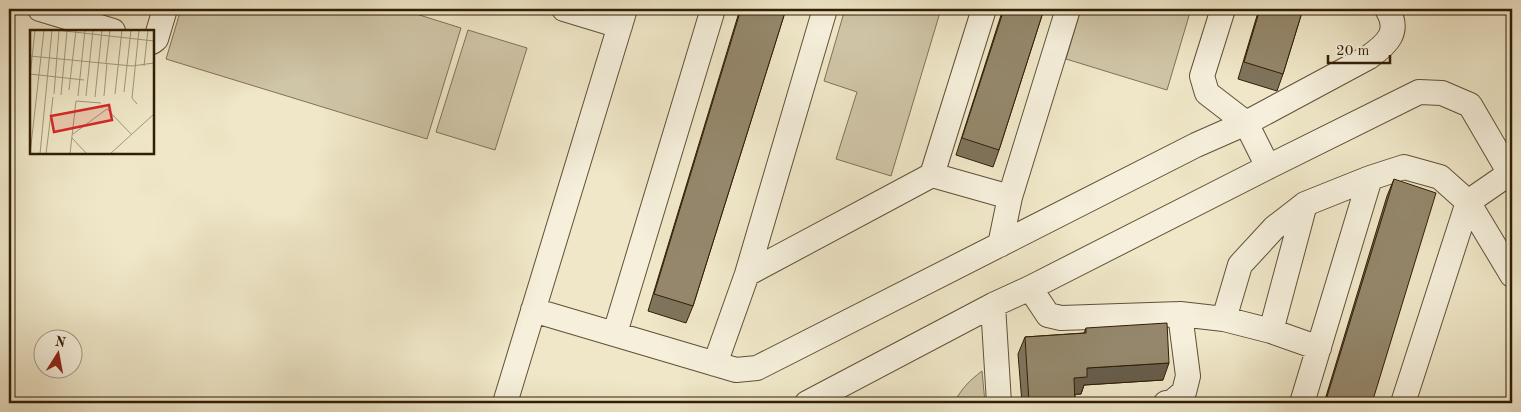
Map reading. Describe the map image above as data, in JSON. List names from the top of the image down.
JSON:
{
  "scale_bar": "20 m",
  "north": "top"
}
